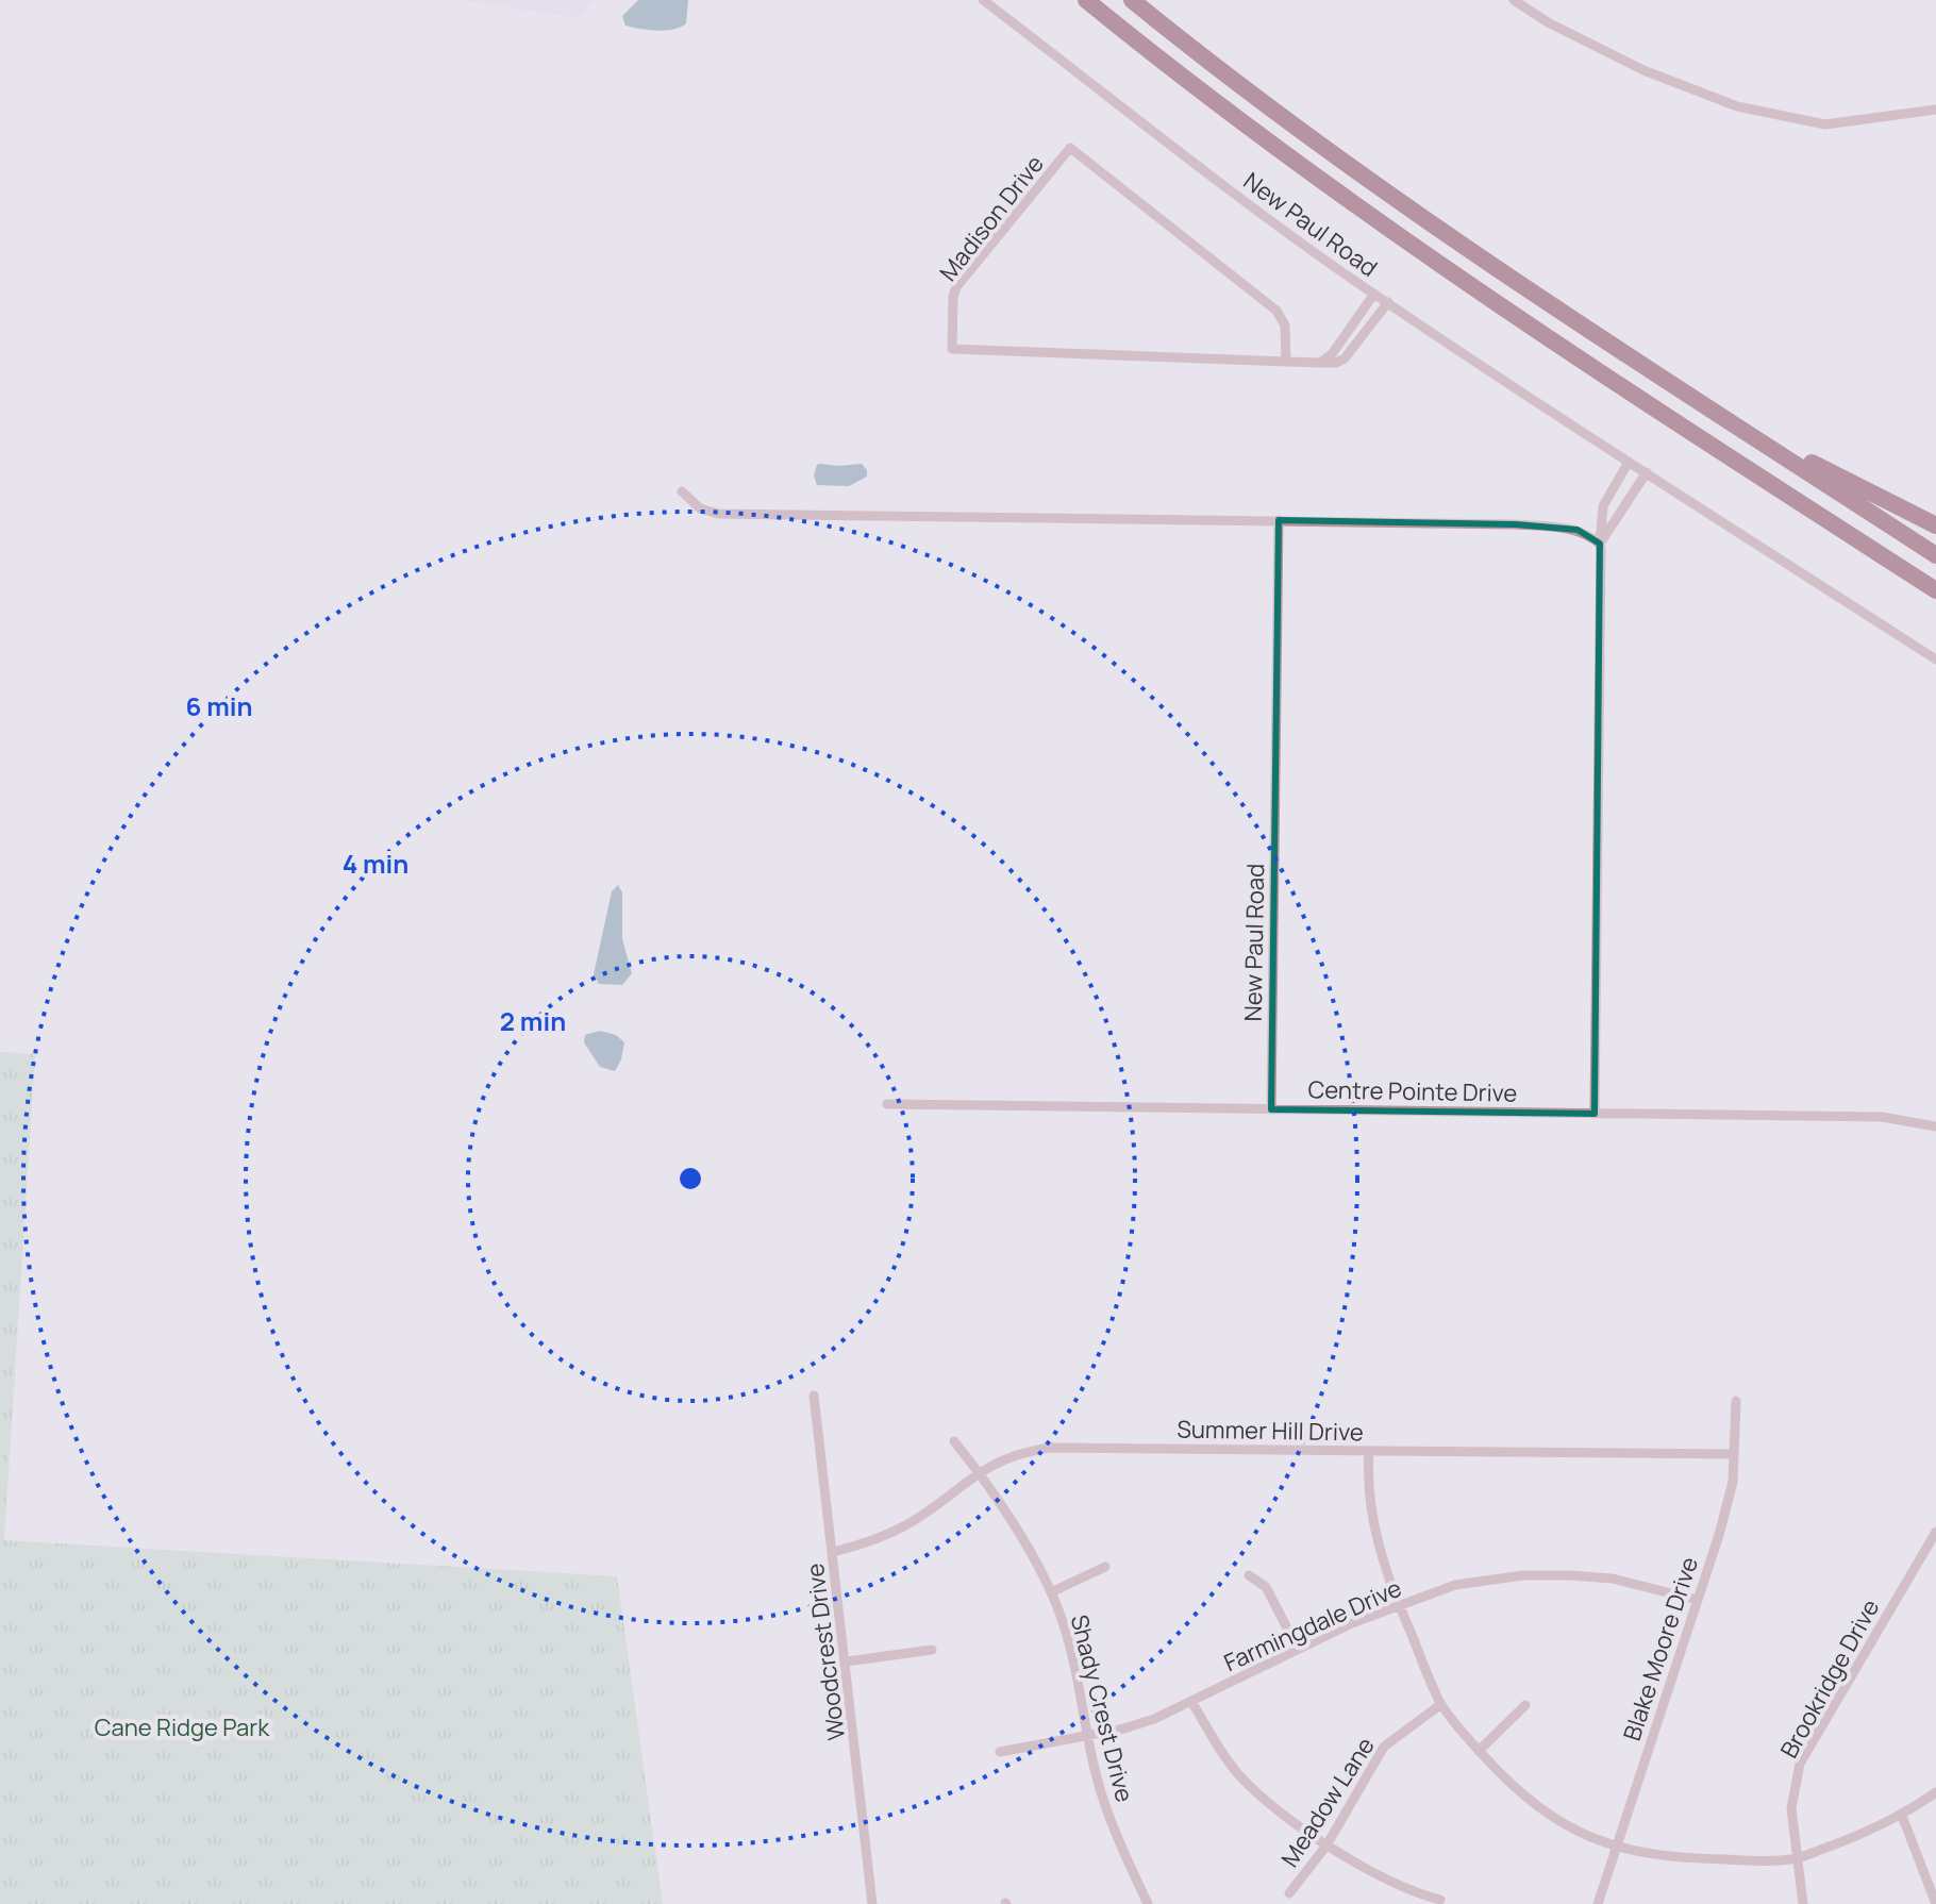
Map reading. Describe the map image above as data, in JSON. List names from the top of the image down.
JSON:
{
  "streets": {
    "street": [
      "Madison Drive",
      "New Paul Road",
      "Centre Pointe Drive",
      "Summer Hill Drive",
      "Farmingdale Drive",
      "Blake Moore Drive",
      "Woodcrest Drive",
      "Brookridge Drive",
      "Shady Crest Drive",
      "Meadow Lane"
    ]
  },
  "crossings": [
    ["Madison Drive", "New Paul Road"],
    ["New Paul Road", "Centre Pointe Drive"],
    ["Summer Hill Drive", "Blake Moore Drive"],
    ["Summer Hill Drive", "Woodcrest Drive"],
    ["Summer Hill Drive", "Shady Crest Drive"],
    ["Farmingdale Drive", "Blake Moore Drive"],
    ["Farmingdale Drive", "Shady Crest Drive"]
  ],
  "parks": ["Cane Ridge Park"],
  "rings": ["6 min", "4 min", "2 min"]
}
